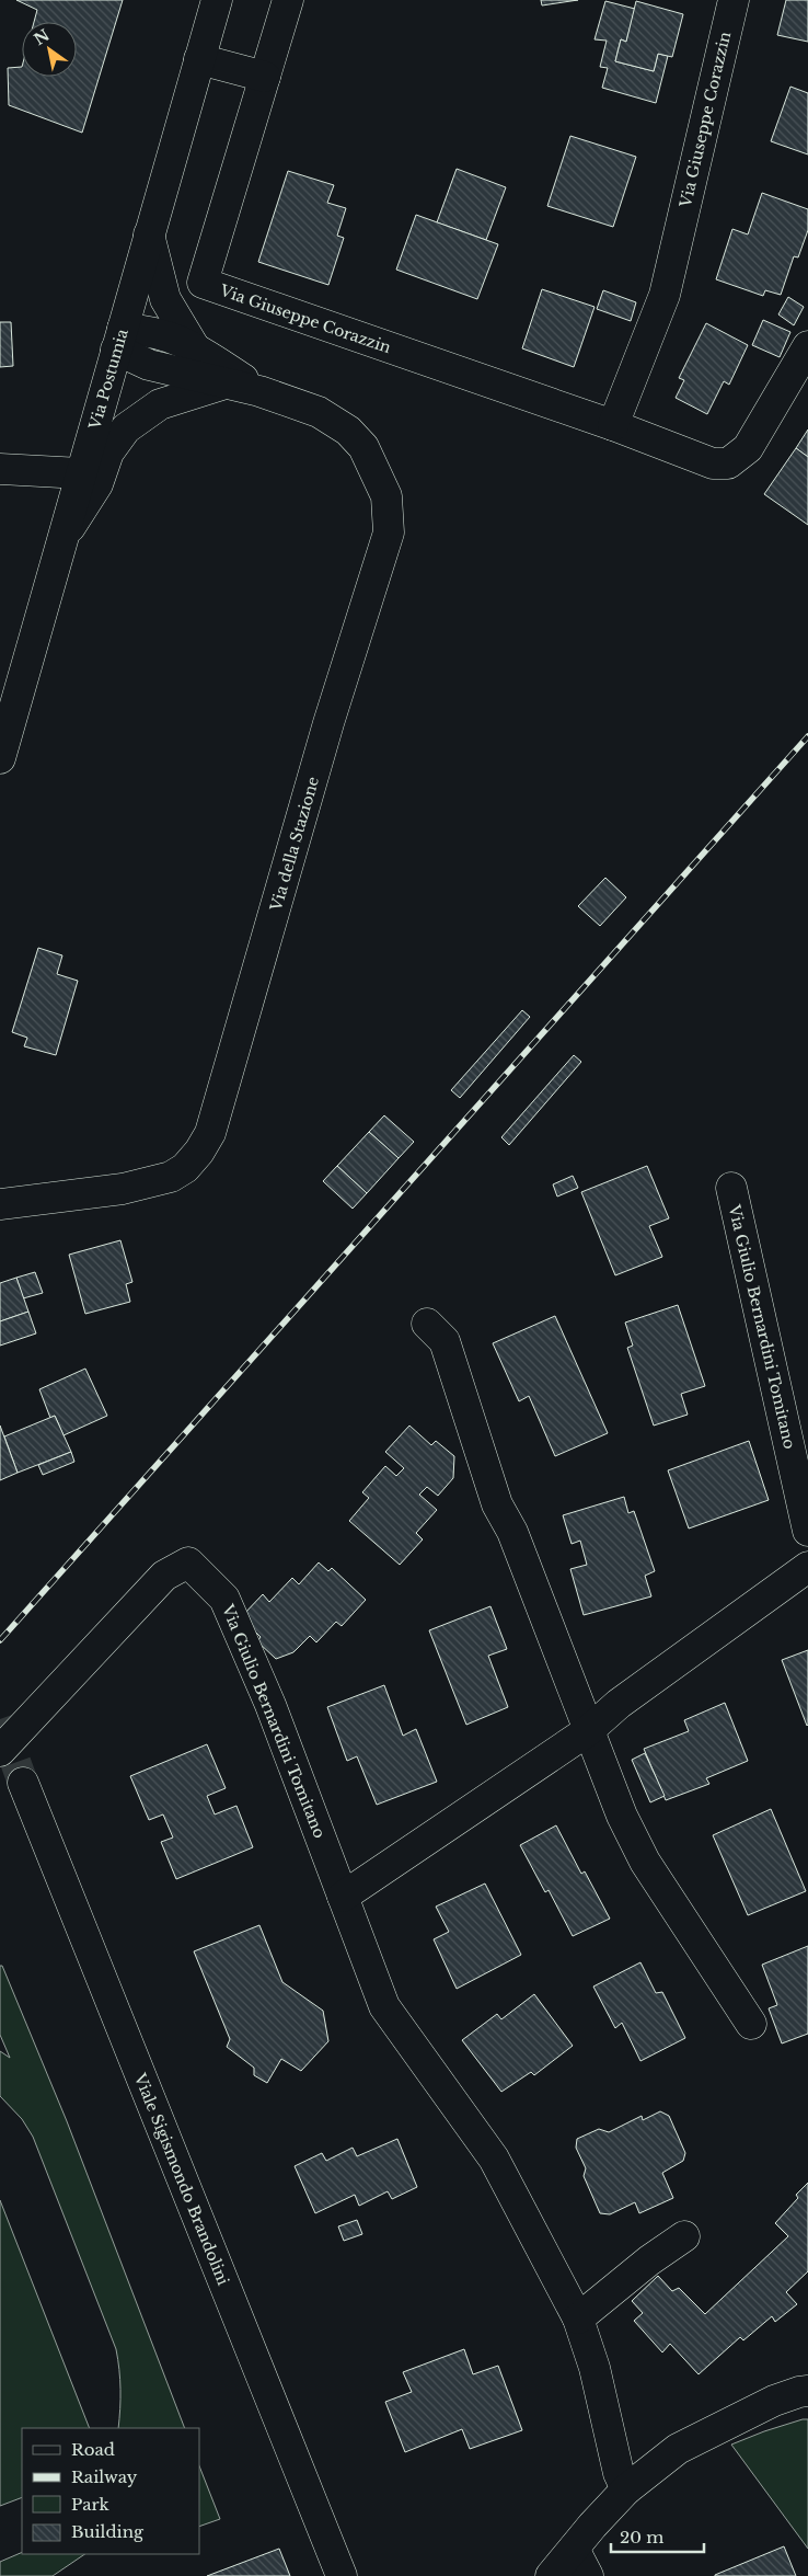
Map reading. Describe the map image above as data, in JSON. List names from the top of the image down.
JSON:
{
  "streets": {
    "street": [
      "Via Giuseppe Corazzin",
      "Via Postumia",
      "Via della Stazione",
      "Via Giulio Bernardini Tomitano",
      "Viale Sigismondo Brandolini"
    ]
  },
  "crossings": [
    ["Via Postumia", "Via della Stazione"]
  ],
  "legend": [
    "Road",
    "Railway",
    "Park",
    "Building"
  ],
  "scale_bar": "20 m",
  "north": "top left"
}
